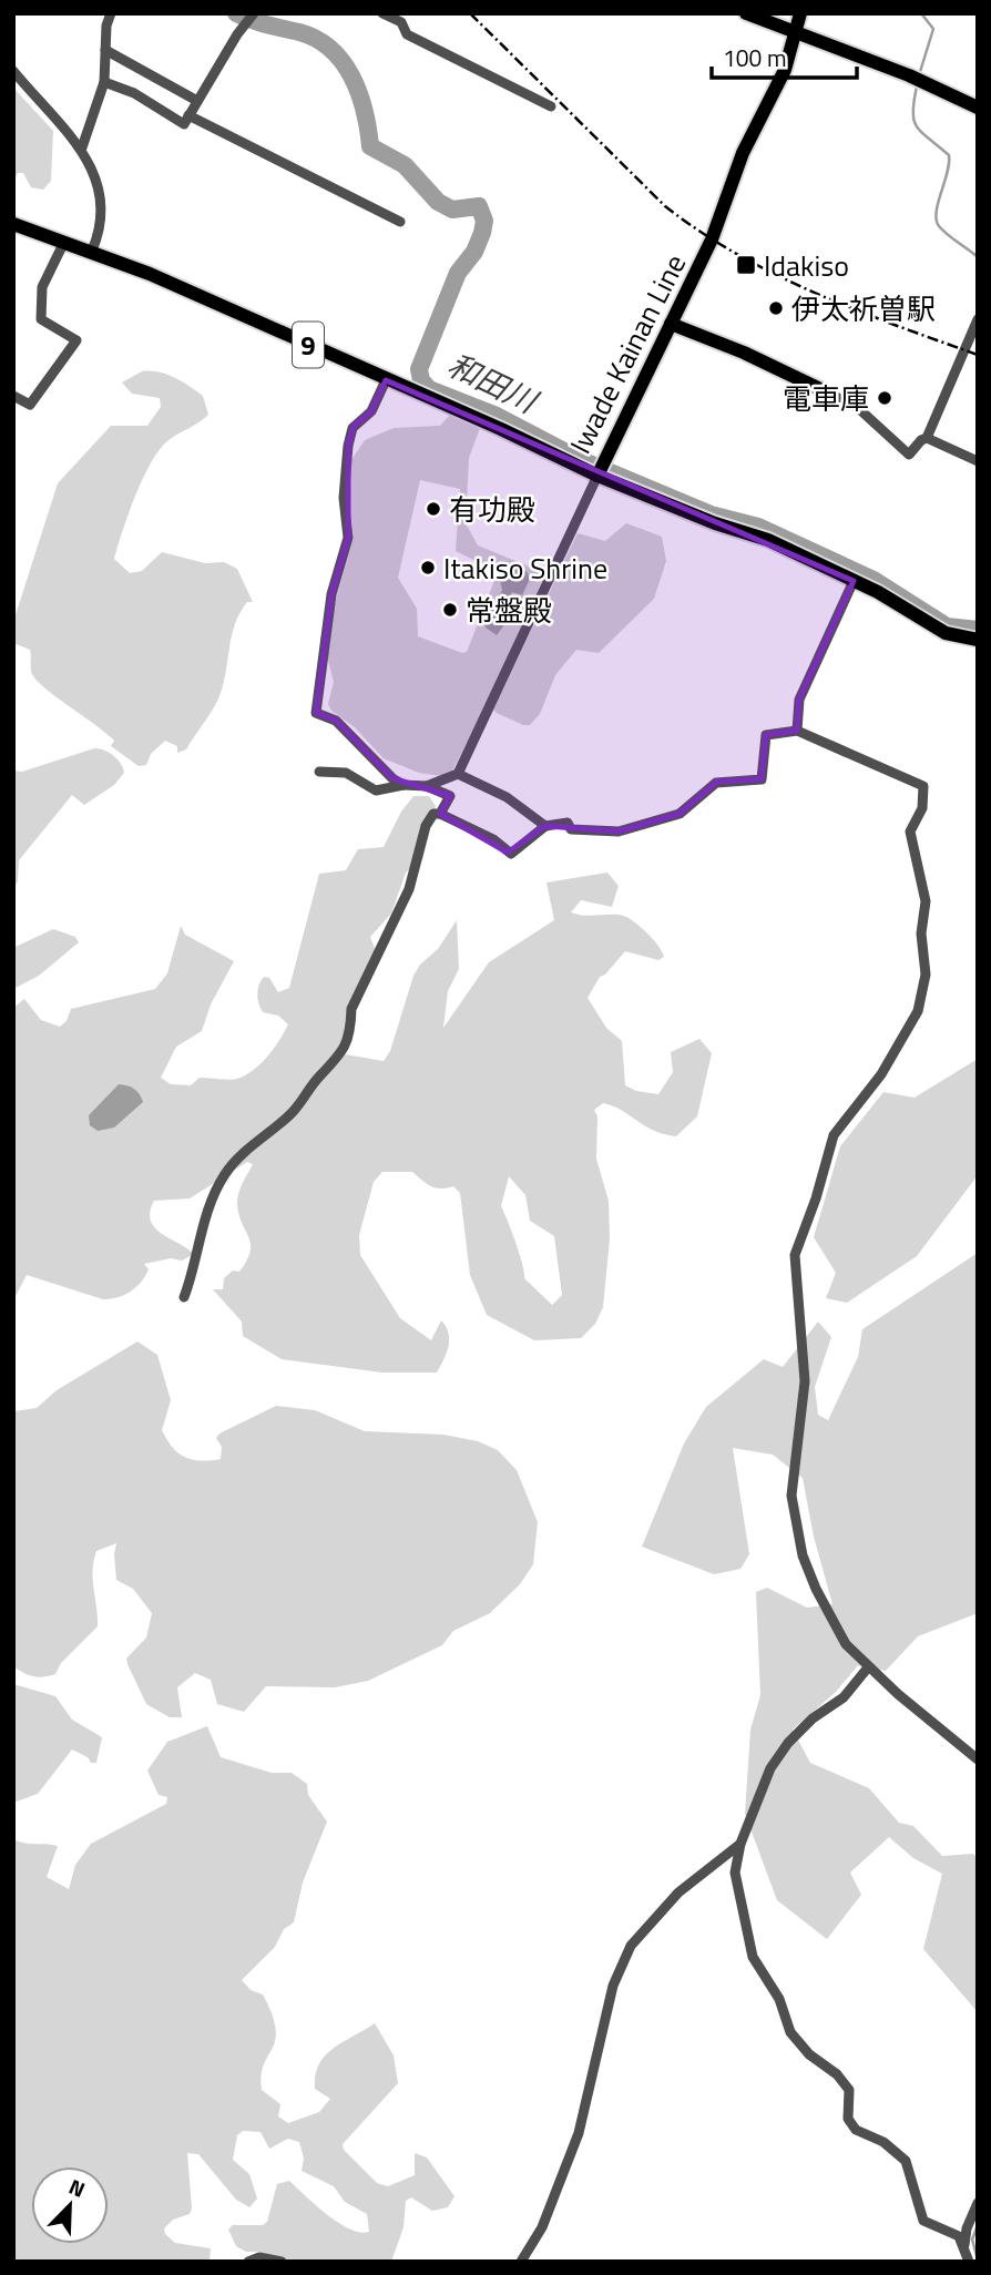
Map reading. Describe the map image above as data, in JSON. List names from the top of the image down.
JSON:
{
  "streets": {
    "main road": ["9", "Iwade Kainan Line"]
  },
  "water": ["和田川"],
  "places": {
    "transit": ["Idakiso"],
    "other": [
      "伊太祈曽駅",
      "電車庫",
      "有功殿",
      "Itakiso Shrine",
      "常盤殿"
    ]
  },
  "scale_bar": "100 m",
  "north": "top right"
}
